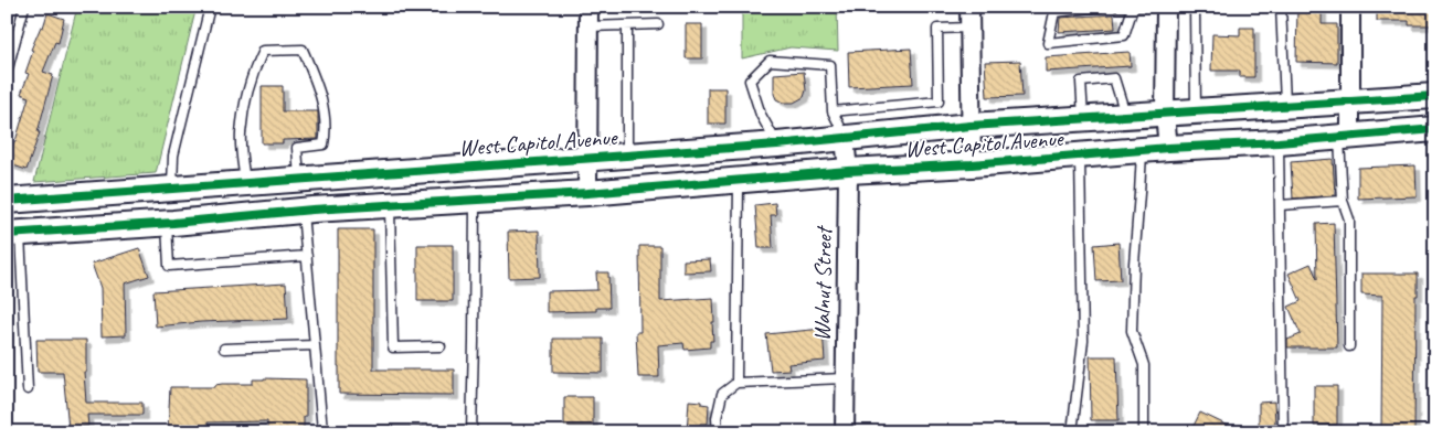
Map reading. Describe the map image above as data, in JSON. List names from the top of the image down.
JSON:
{
  "streets": {
    "main road": ["West Capitol Avenue"],
    "street": ["Walnut Street"]
  },
  "crossings": [
    ["West Capitol Avenue", "Walnut Street"]
  ]
}
